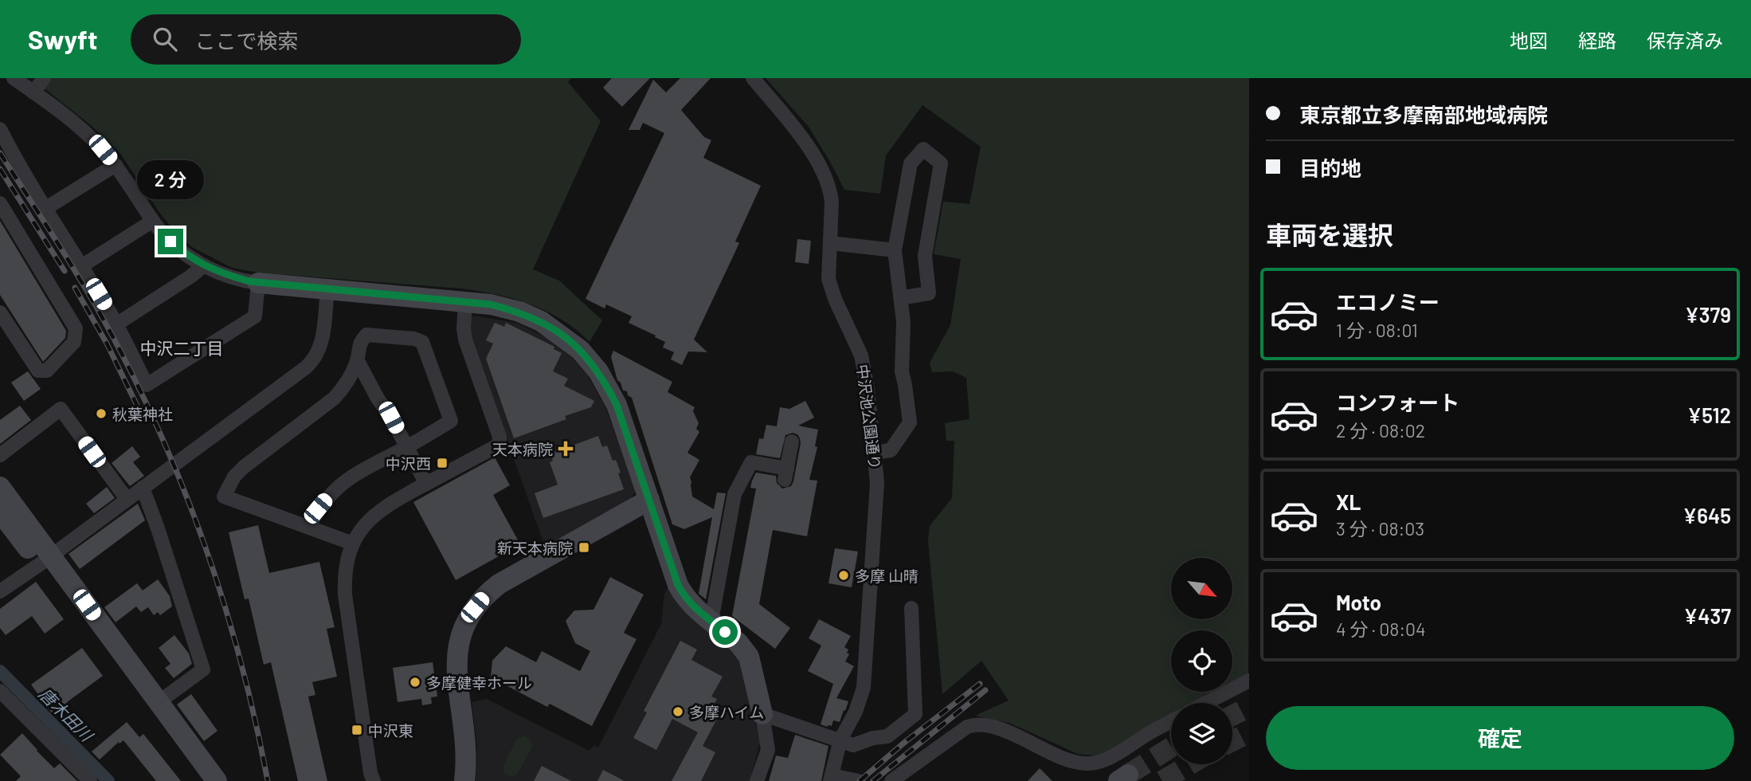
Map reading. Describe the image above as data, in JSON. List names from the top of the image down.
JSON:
{
  "streets": {
    "street": ["中沢池公園通り"]
  },
  "districts": ["中沢二丁目"],
  "water": ["唐木田川"],
  "places": {
    "other": [
      "秋葉神社",
      "多摩 山晴",
      "多摩健幸ホール",
      "多摩ハイム"
    ],
    "health": ["天本病院"],
    "transit": ["中沢西", "新天本病院", "中沢東"]
  },
  "north": "bottom right",
  "page": {
    "header": "Swyft",
    "search": "ここで検索",
    "nav": ["地図", "経路", "保存済み"],
    "banner": ["東京都立多摩南部地域病院", "目的地"],
    "bubble": "2 分",
    "heading": "車両を選択",
    "list": [
      {
        "name": "エコノミー",
        "note": "1 分 · 08:01",
        "value": "¥379"
      },
      {
        "name": "コンフォート",
        "note": "2 分 · 08:02",
        "value": "¥512"
      },
      {
        "name": "XL",
        "note": "3 分 · 08:03",
        "value": "¥645"
      },
      {
        "name": "Moto",
        "note": "4 分 · 08:04",
        "value": "¥437"
      }
    ],
    "buttons": "確定"
  }
}
